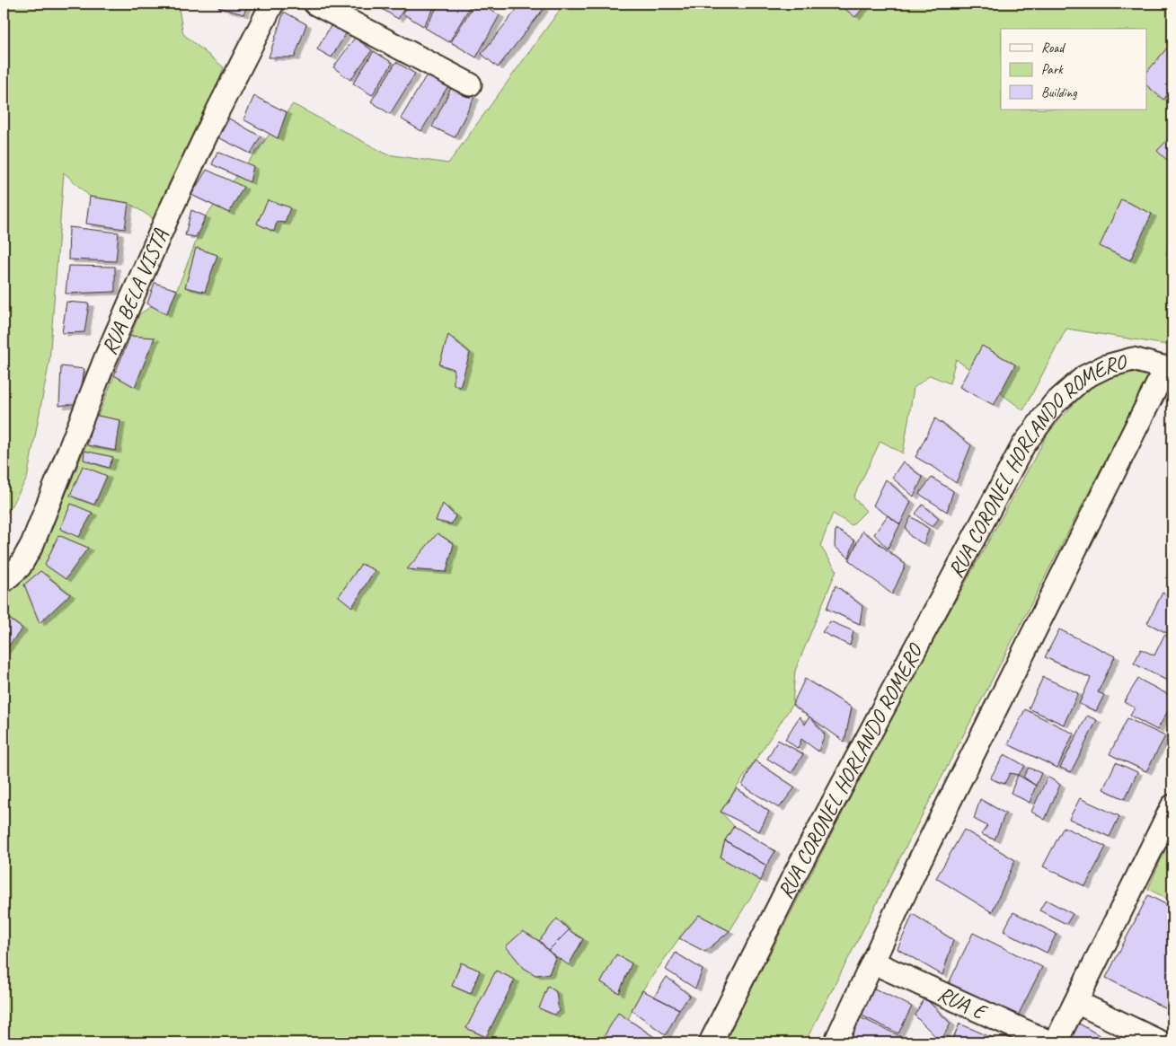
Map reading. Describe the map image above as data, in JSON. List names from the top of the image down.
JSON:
{
  "streets": {
    "street": ["RUA BELA VISTA", "RUA CORONEL HORLANDO ROMERO", "RUA E"]
  },
  "crossings": [
    ["RUA CORONEL HORLANDO ROMERO", "RUA E"]
  ],
  "legend": ["Road", "Park", "Building"]
}
